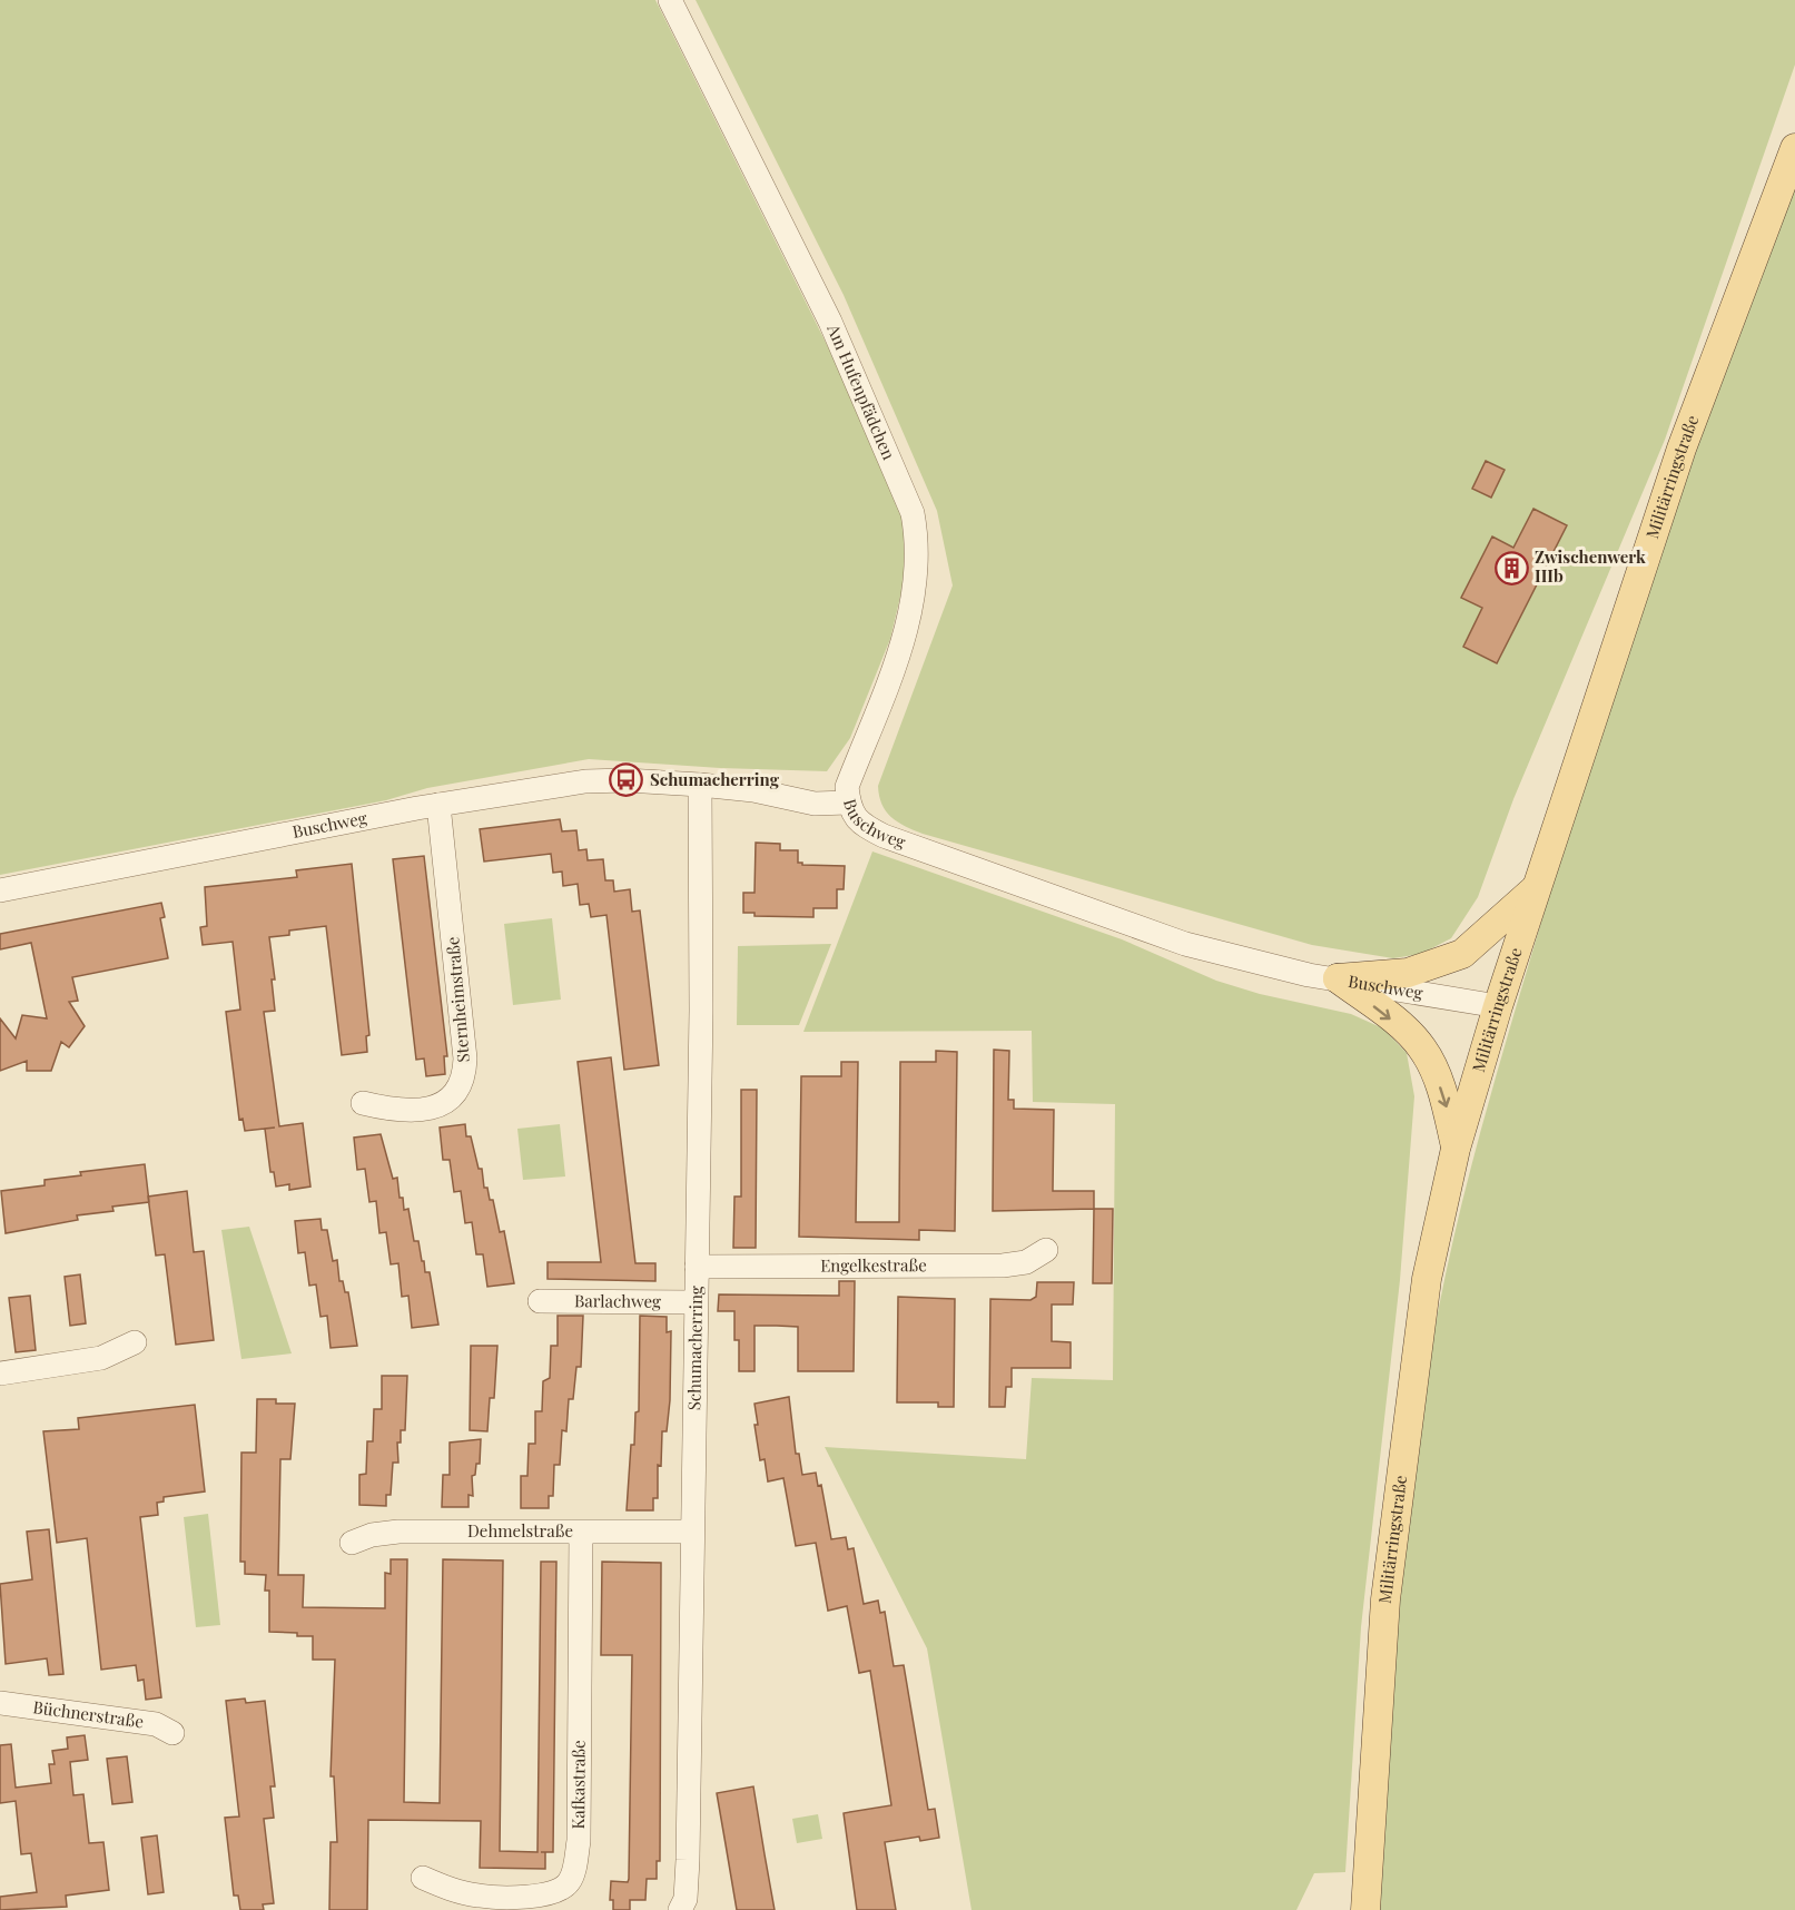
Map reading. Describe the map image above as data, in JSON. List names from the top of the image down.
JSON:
{
  "streets": {
    "main road": ["Militärringstraße"],
    "street": [
      "Am Hufenpfädchen",
      "Buschweg",
      "Sternheimstraße",
      "Engelkestraße",
      "Barlachweg",
      "Schumacherring",
      "Dehmelstraße",
      "Büchnerstraße",
      "Kafkastraße"
    ]
  },
  "crossings": [
    ["Am Hufenpfädchen", "Buschweg"],
    ["Militärringstraße", "Buschweg"],
    ["Buschweg", "Sternheimstraße"],
    ["Buschweg", "Schumacherring"],
    ["Engelkestraße", "Schumacherring"],
    ["Barlachweg", "Schumacherring"],
    ["Schumacherring", "Dehmelstraße"],
    ["Dehmelstraße", "Kafkastraße"]
  ],
  "places": {
    "building": ["Zwischenwerk IIIb"],
    "bus stop": ["Schumacherring"]
  }
}
